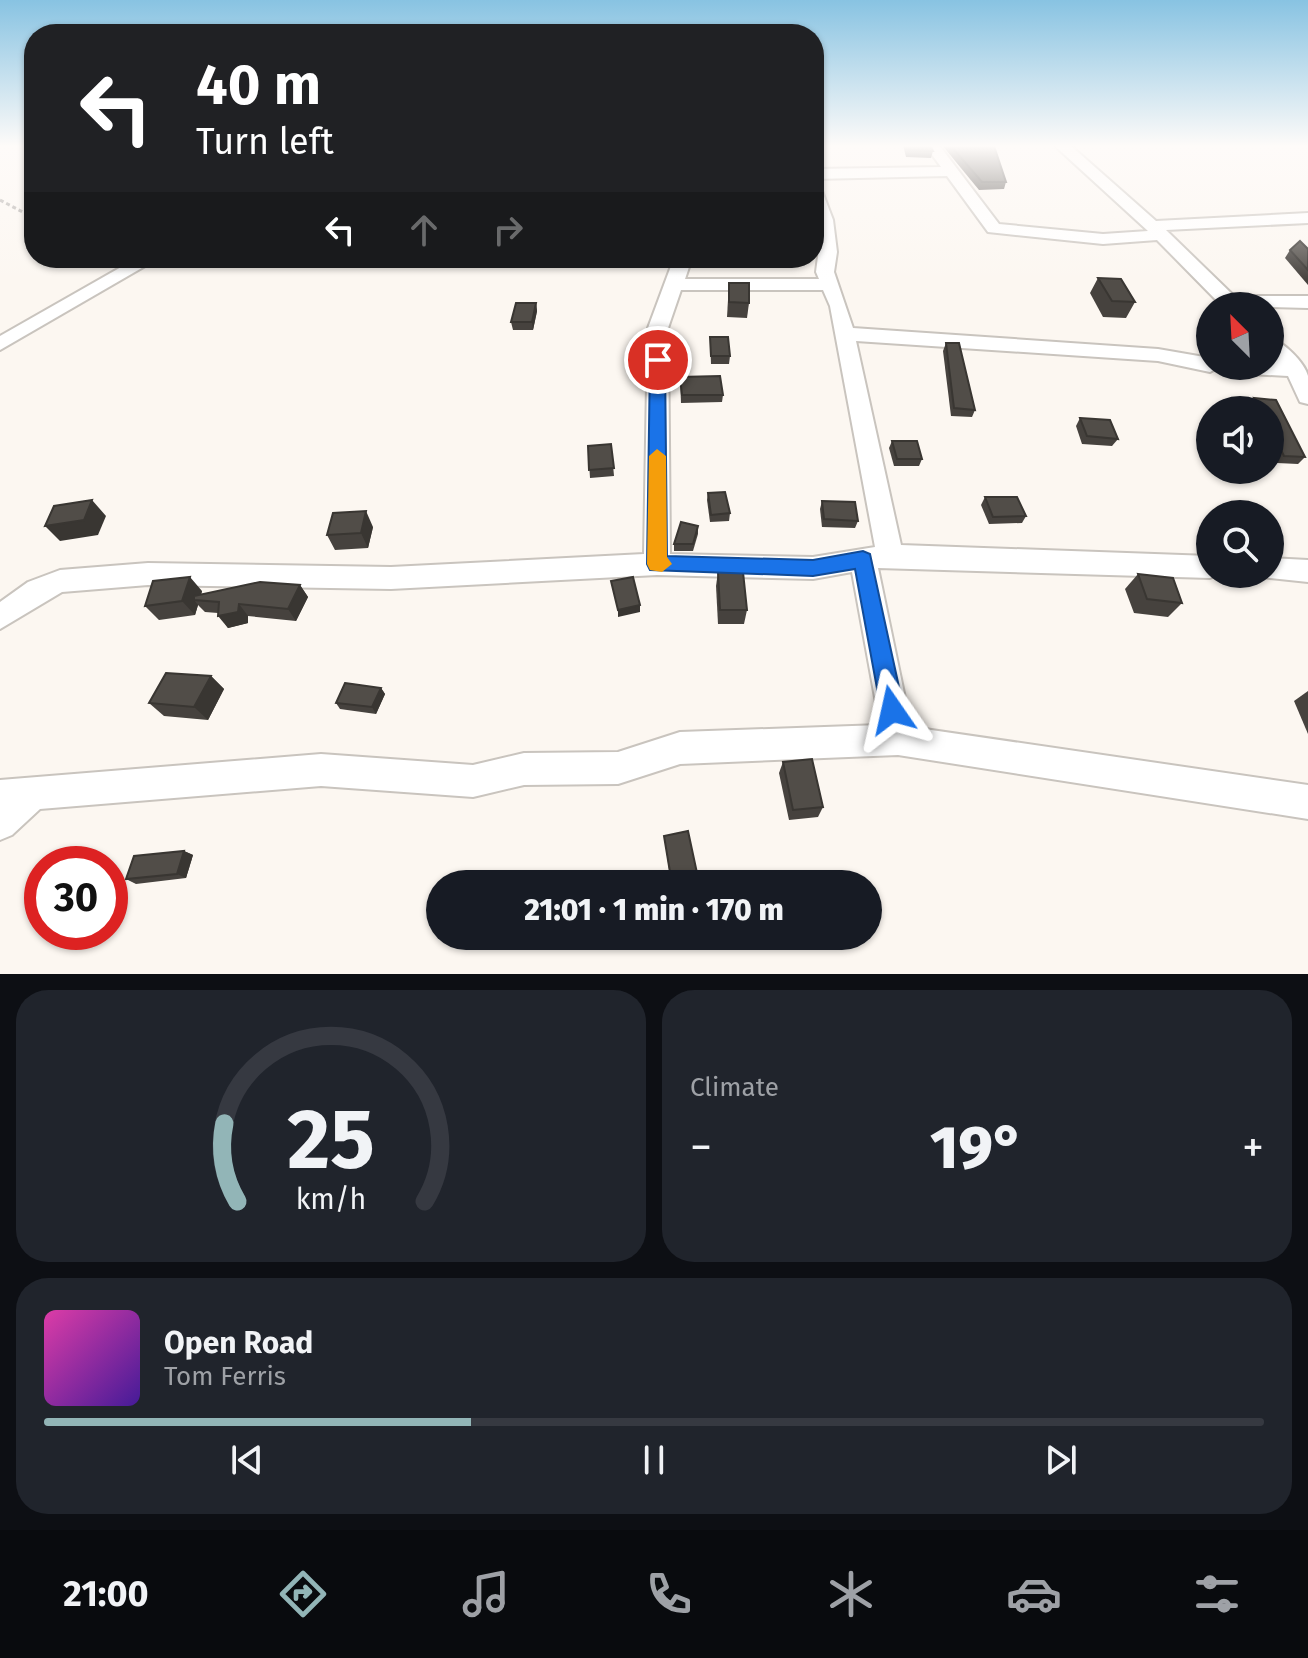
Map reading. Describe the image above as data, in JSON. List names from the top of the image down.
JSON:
{
  "north": "top left",
  "page": {
    "turn": ["40 m", "Turn left"],
    "limit": "30",
    "trip": "21:01 · 1 min · 170 m",
    "tile": "Climate",
    "heat": ["−", "19°", "+"],
    "song": ["Open Road", "Tom Ferris"],
    "tabs": "21:00",
    "gauge": ["25", "km/h"]
  }
}
